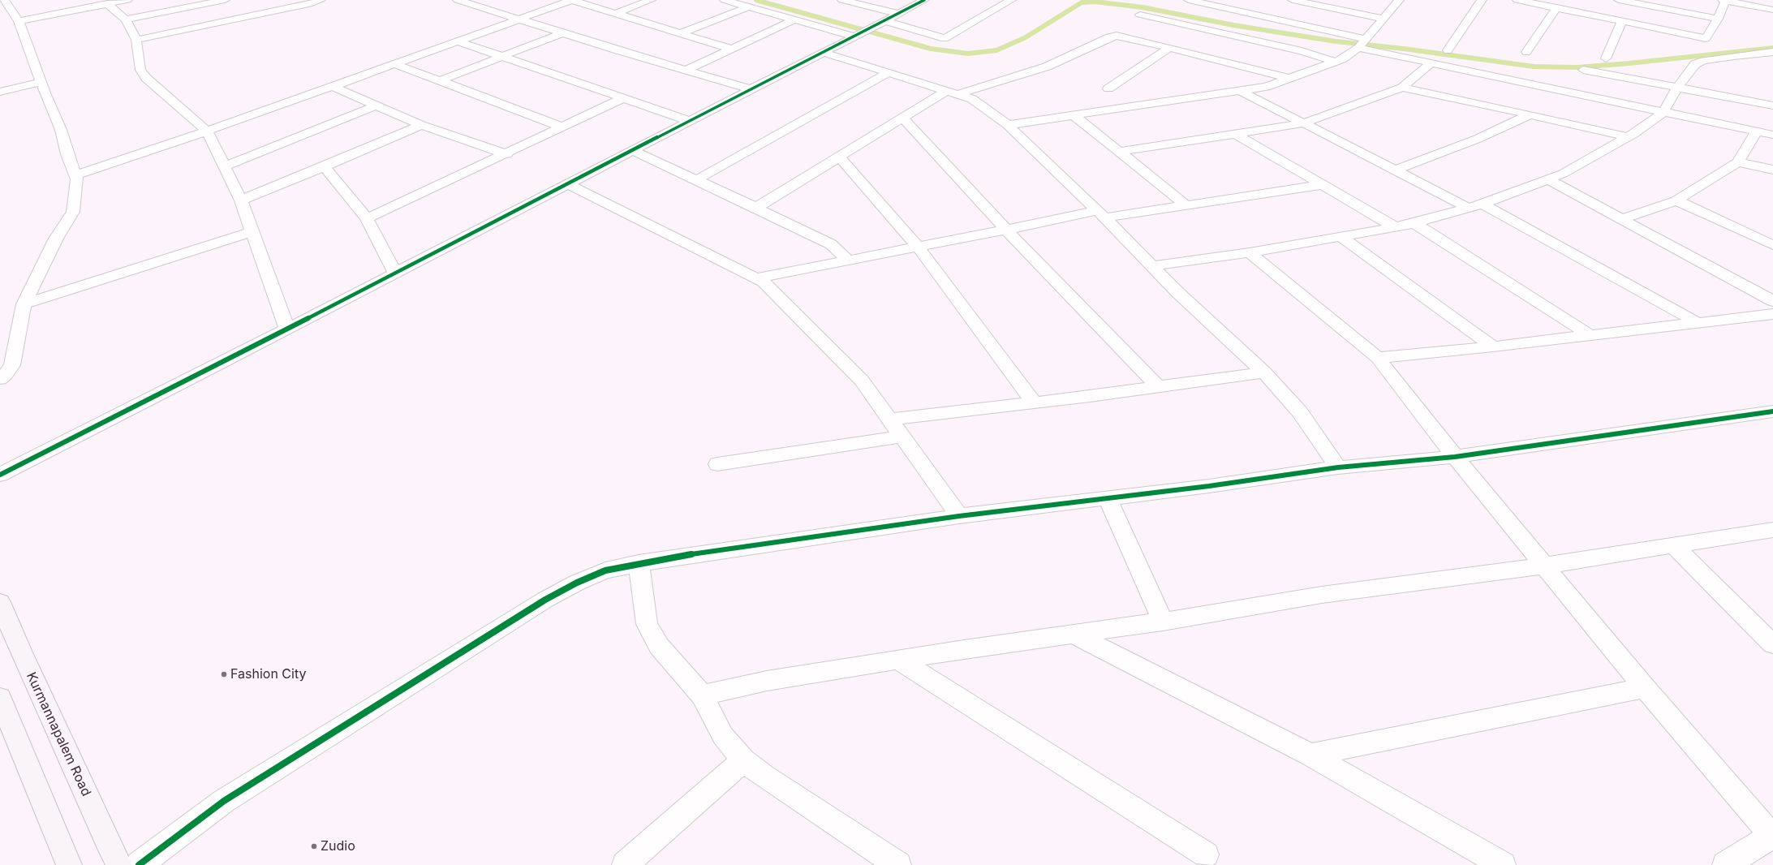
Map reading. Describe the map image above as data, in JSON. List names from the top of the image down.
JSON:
{
  "streets": {
    "main road": ["Kurmannapalem Road"]
  },
  "places": ["Fashion City", "Zudio"]
}
